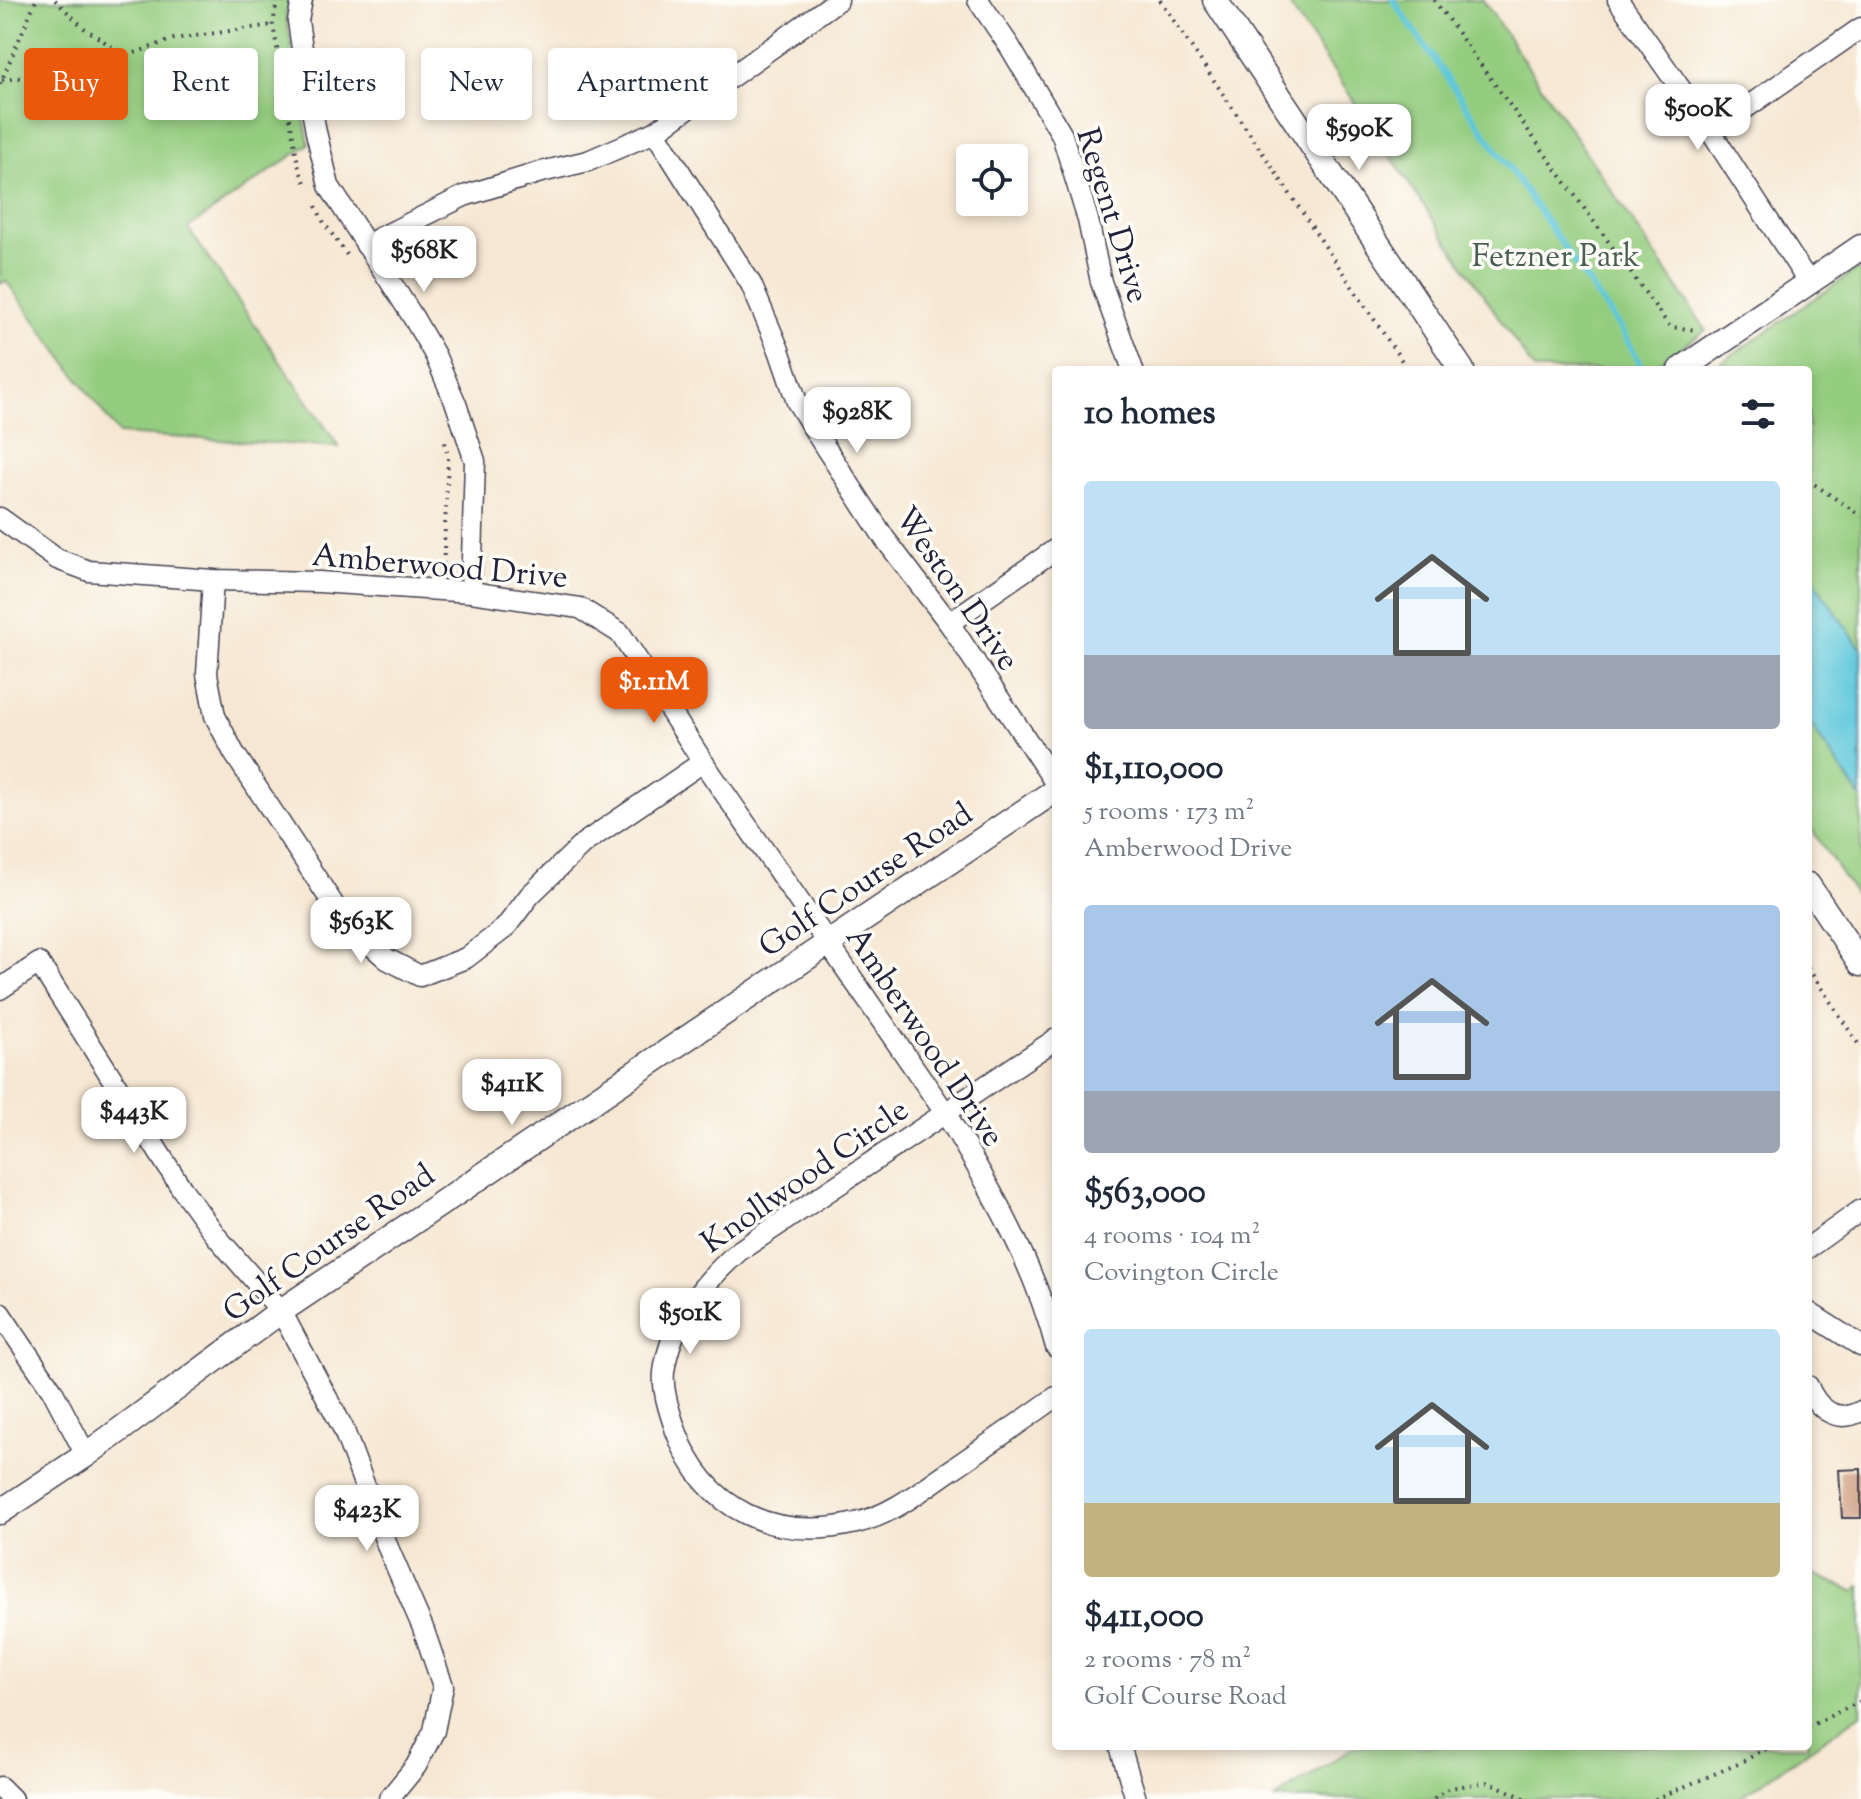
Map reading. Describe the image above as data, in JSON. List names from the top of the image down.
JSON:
{
  "streets": {
    "street": [
      "Regent Drive",
      "Amberwood Drive",
      "Weston Drive",
      "Golf Course Road",
      "Knollwood Circle"
    ]
  },
  "crossings": [
    ["Amberwood Drive", "Golf Course Road"],
    ["Amberwood Drive", "Knollwood Circle"]
  ],
  "parks": ["Fetzner Park"],
  "page": {
    "chip": [
      "Buy",
      "Rent",
      "Filters",
      "New",
      "Apartment"
    ],
    "price": [
      "$500K",
      "$590K",
      "$568K",
      "$928K",
      "$1.11M",
      "$563K",
      "$411K",
      "$443K",
      "$501K",
      "$423K"
    ],
    "heading": "10 homes",
    "list": [
      {
        "name": "$1,110,000",
        "note": "5 rooms · 173 m² · Amberwood Drive"
      },
      {
        "name": "$563,000",
        "note": "4 rooms · 104 m² · Covington Circle"
      },
      {
        "name": "$411,000",
        "note": "2 rooms · 78 m² · Golf Course Road"
      }
    ]
  }
}
